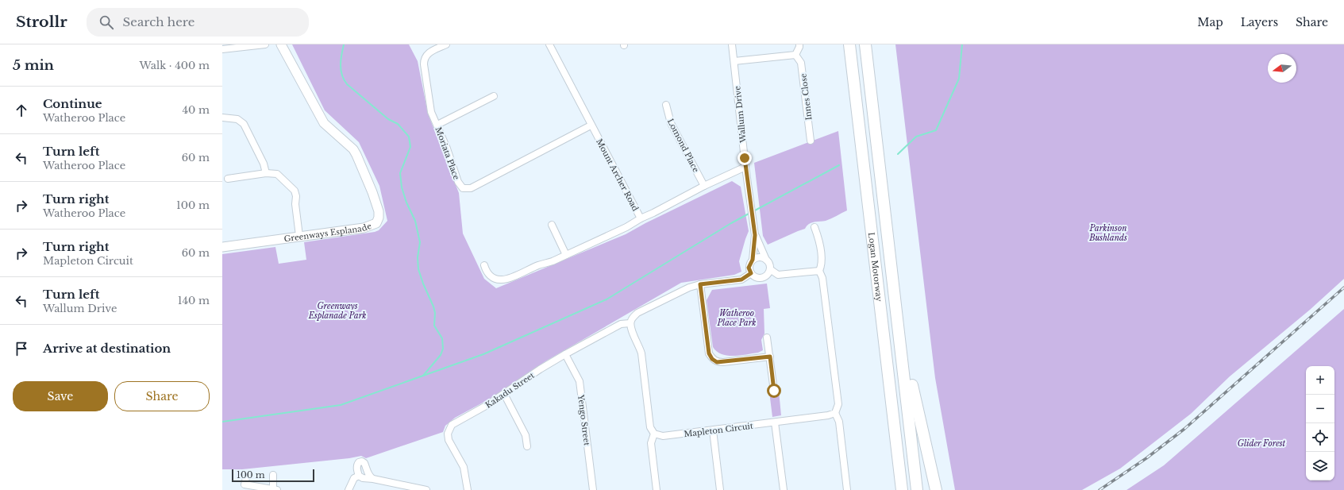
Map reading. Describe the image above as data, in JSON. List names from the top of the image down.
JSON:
{
  "streets": {
    "highway": ["Logan Motorway"],
    "street": [
      "Innes Close",
      "Wallum Drive",
      "Lomond Place",
      "Moriata Place",
      "Mount Archer Road",
      "Greenways Esplanade",
      "Kakadu Street",
      "Yengo Street",
      "Mapleton Circuit"
    ]
  },
  "crossings": [
    ["Wallum Drive", "Mount Archer Road"],
    ["Lomond Place", "Mount Archer Road"],
    ["Moriata Place", "Mount Archer Road"],
    ["Kakadu Street", "Yengo Street"]
  ],
  "parks": [
    "Parkinson Bushlands",
    "Greenways Esplanade Park",
    "Watheroo Place Park",
    "Glider Forest"
  ],
  "scale_bar": "100 m",
  "north": "left",
  "page": {
    "header": "Strollr",
    "search": "Search here",
    "nav": ["Map", "Layers", "Share"],
    "heading": ["5 min", "Walk · 400 m"],
    "list": [
      ["Continue", "Watheroo Place", "40 m"],
      ["Turn left", "Watheroo Place", "60 m"],
      ["Turn right", "Watheroo Place", "100 m"],
      ["Turn right", "Mapleton Circuit", "60 m"],
      ["Turn left", "Wallum Drive", "140 m"],
      "Arrive at destination"
    ],
    "map_buttons": ["+", "−"],
    "buttons": ["Save", "Share"],
    "scale": "100 m"
  }
}
